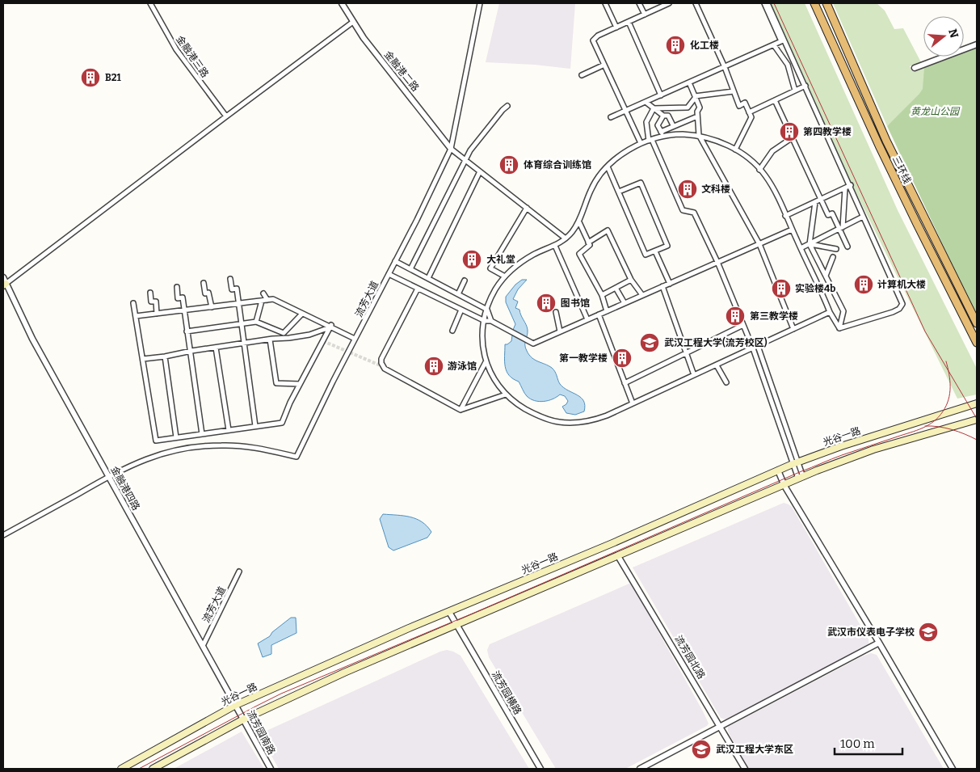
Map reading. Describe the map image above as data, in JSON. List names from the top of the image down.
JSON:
{
  "streets": {
    "highway": ["三环线"],
    "main road": ["光谷一路"],
    "street": [
      "金融港三路",
      "金融港二路",
      "流芳大道",
      "金融港四路",
      "流芳园北路",
      "流芳园横路",
      "流芳园南路"
    ]
  },
  "crossings": [
    ["金融港二路", "流芳大道"],
    ["流芳大道", "金融港四路"],
    ["光谷一路", "金融港四路"],
    ["光谷一路", "流芳园横路"],
    ["光谷一路", "流芳园南路"],
    ["金融港四路", "流芳园南路"]
  ],
  "parks": ["黄龙山公园"],
  "places": {
    "building": [
      "化工楼",
      "B21",
      "第四教学楼",
      "体育综合训练馆",
      "文科楼",
      "大礼堂",
      "计算机大楼",
      "实验楼4b",
      "图书馆",
      "第三教学楼",
      "第一教学楼",
      "游泳馆"
    ],
    "school or university": ["武汉工程大学(流芳校区)", "武汉市仪表电子学校", "武汉工程大学东区"]
  },
  "scale_bar": "100 m",
  "north": "right"
}
